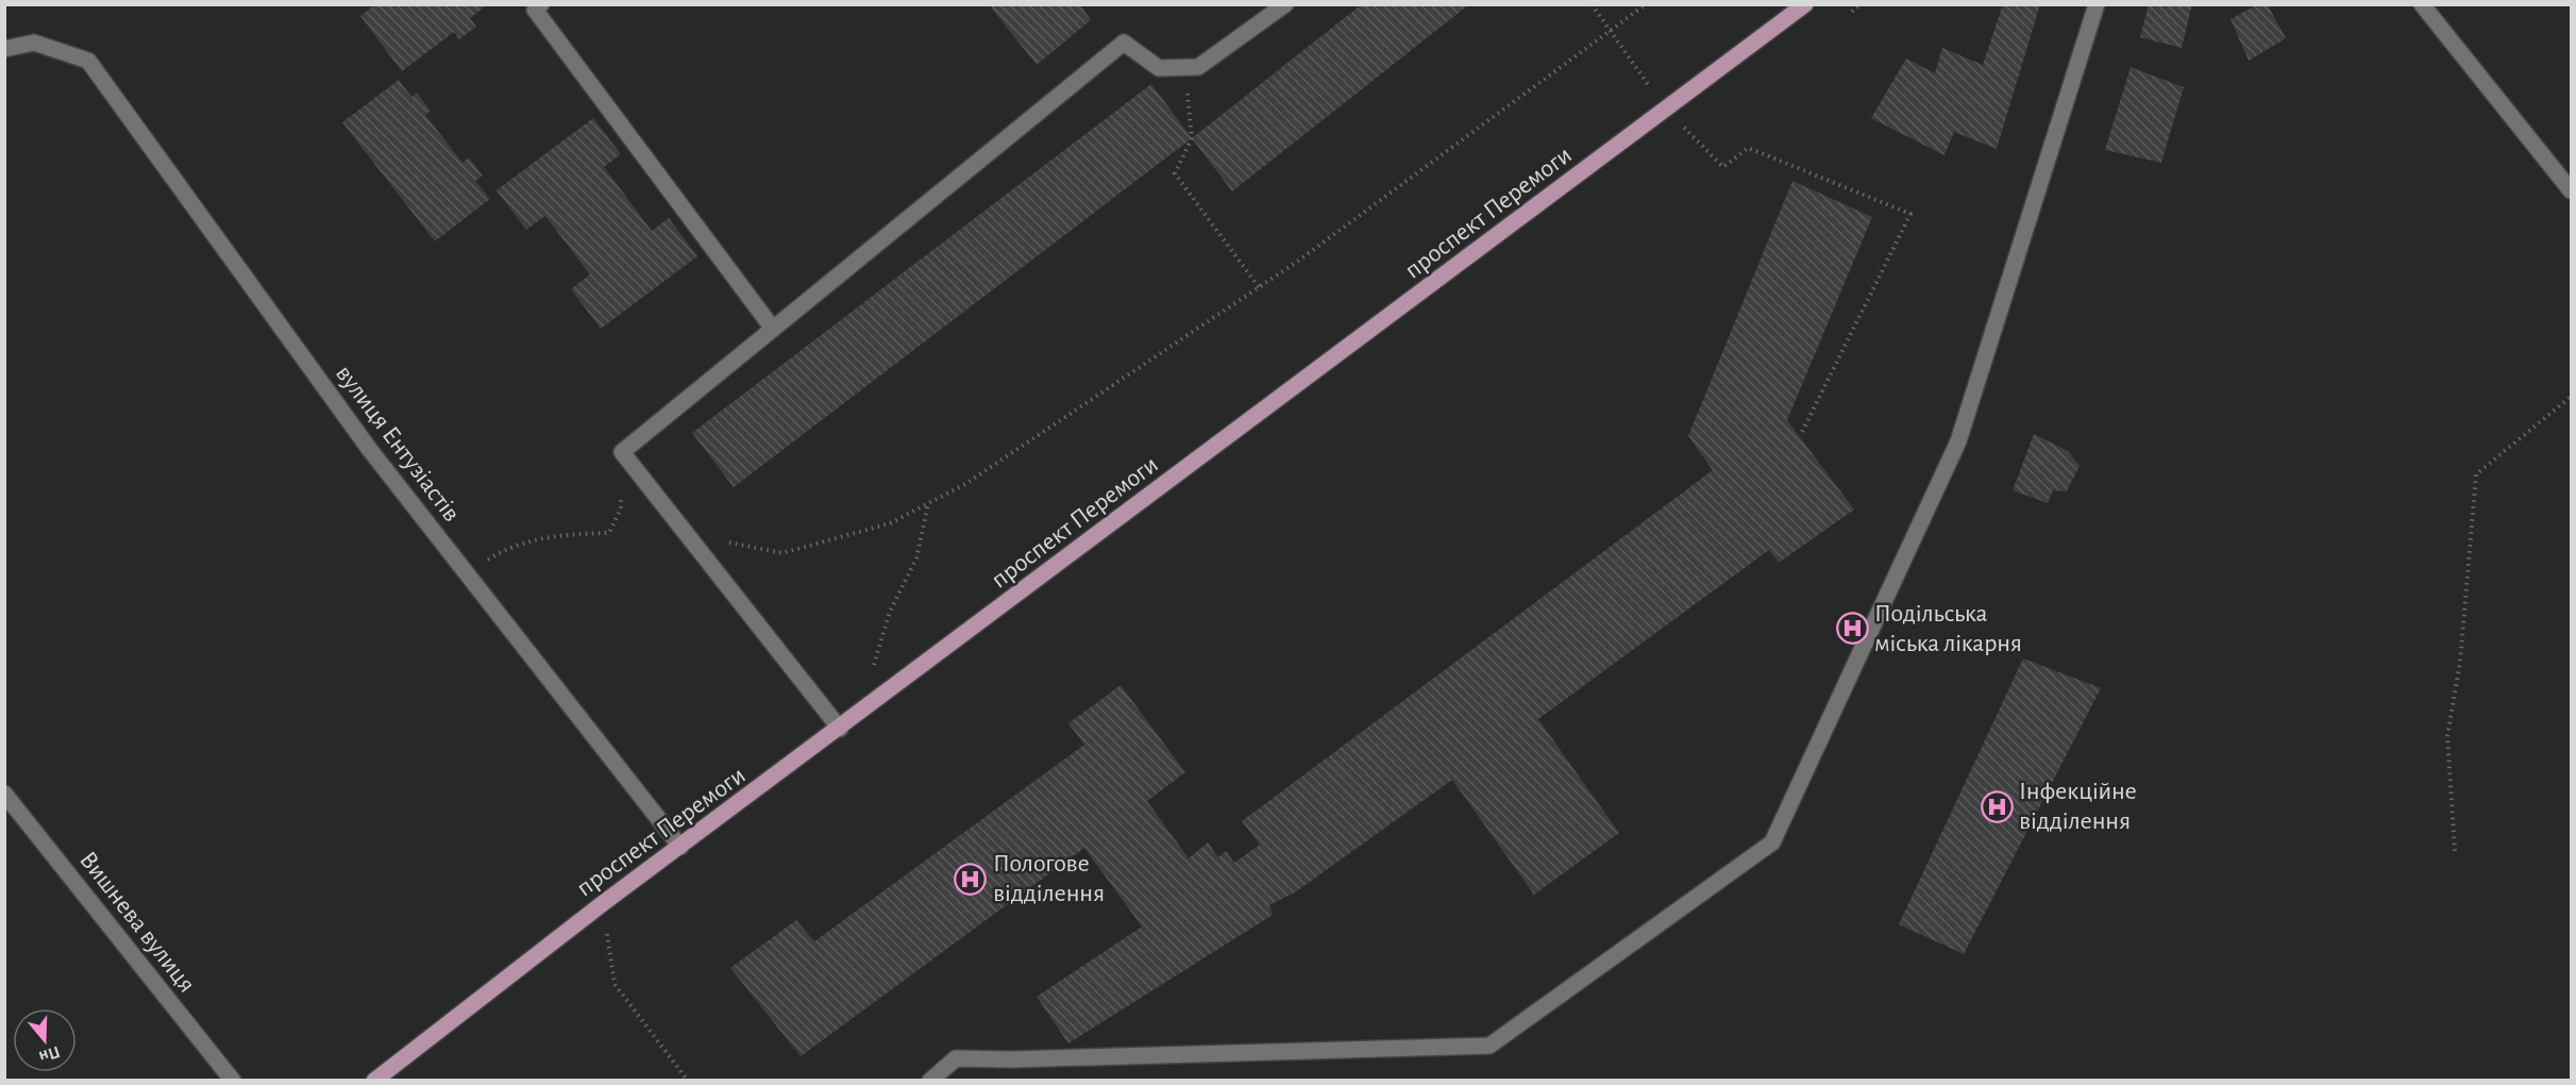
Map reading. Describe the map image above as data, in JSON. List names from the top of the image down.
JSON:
{
  "streets": {
    "main road": ["проспект Перемоги"],
    "street": ["вулиця Ентузіастів", "Вишнева вулиця"]
  },
  "crossings": [
    ["проспект Перемоги", "вулиця Ентузіастів"]
  ],
  "places": {
    "hospital": ["Подільська міська лікарня", "Інфекційне відділення", "Пологове відділення"]
  },
  "north": "bottom"
}
